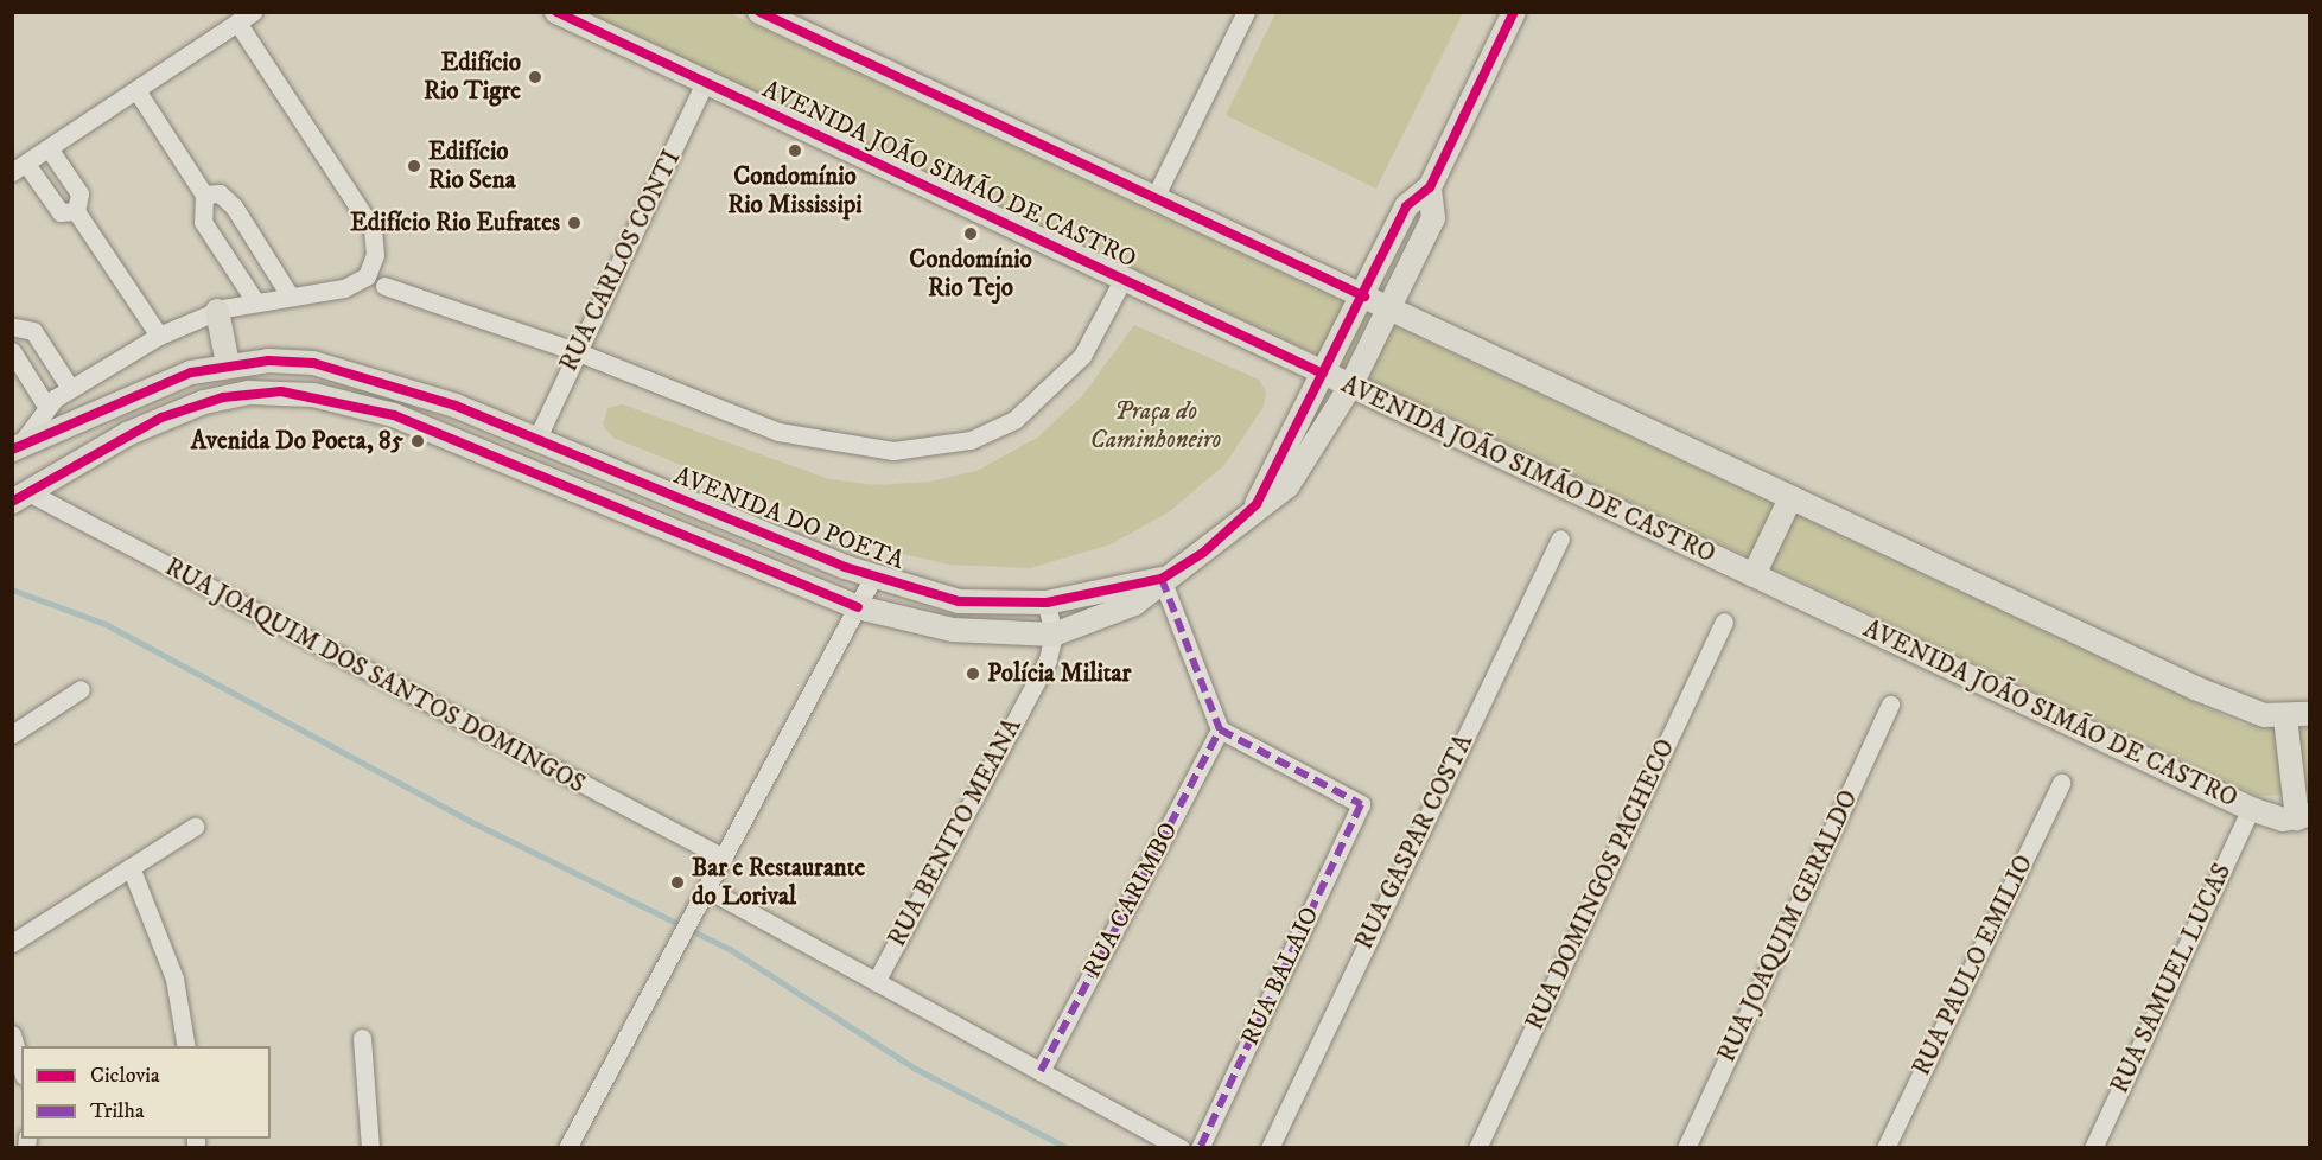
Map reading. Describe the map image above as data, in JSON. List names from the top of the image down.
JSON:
{
  "streets": {
    "main road": ["AVENIDA JOÃO SIMÃO DE CASTRO", "AVENIDA DO POETA"],
    "street": [
      "RUA CARLOS CONTI",
      "RUA JOAQUIM DOS SANTOS DOMINGOS",
      "RUA BENITO MEANA",
      "RUA GASPAR COSTA",
      "RUA DOMINGOS PACHECO",
      "RUA CARIMBO",
      "RUA JOAQUIM GERALDO",
      "RUA PAULO EMILIO",
      "RUA BALAIO",
      "RUA SAMUEL LUCAS"
    ]
  },
  "crossings": [
    ["AVENIDA JOÃO SIMÃO DE CASTRO", "RUA CARLOS CONTI"],
    ["AVENIDA JOÃO SIMÃO DE CASTRO", "AVENIDA DO POETA"],
    ["AVENIDA JOÃO SIMÃO DE CASTRO", "RUA SAMUEL LUCAS"],
    ["RUA CARLOS CONTI", "AVENIDA DO POETA"],
    ["AVENIDA DO POETA", "RUA JOAQUIM DOS SANTOS DOMINGOS"],
    ["AVENIDA DO POETA", "RUA BENITO MEANA"],
    ["RUA CARIMBO", "RUA BALAIO"]
  ],
  "parks": ["Praça do Caminhoneiro"],
  "places": [
    "Edifício Rio Tigre",
    "Condomínio Rio Mississipi",
    "Edifício Rio Sena",
    "Edifício Rio Eufrates",
    "Condomínio Rio Tejo",
    "Avenida Do Poeta, 85",
    "Polícia Militar",
    "Bar e Restaurante do Lorival"
  ],
  "legend": ["Ciclovia", "Trilha"]
}
